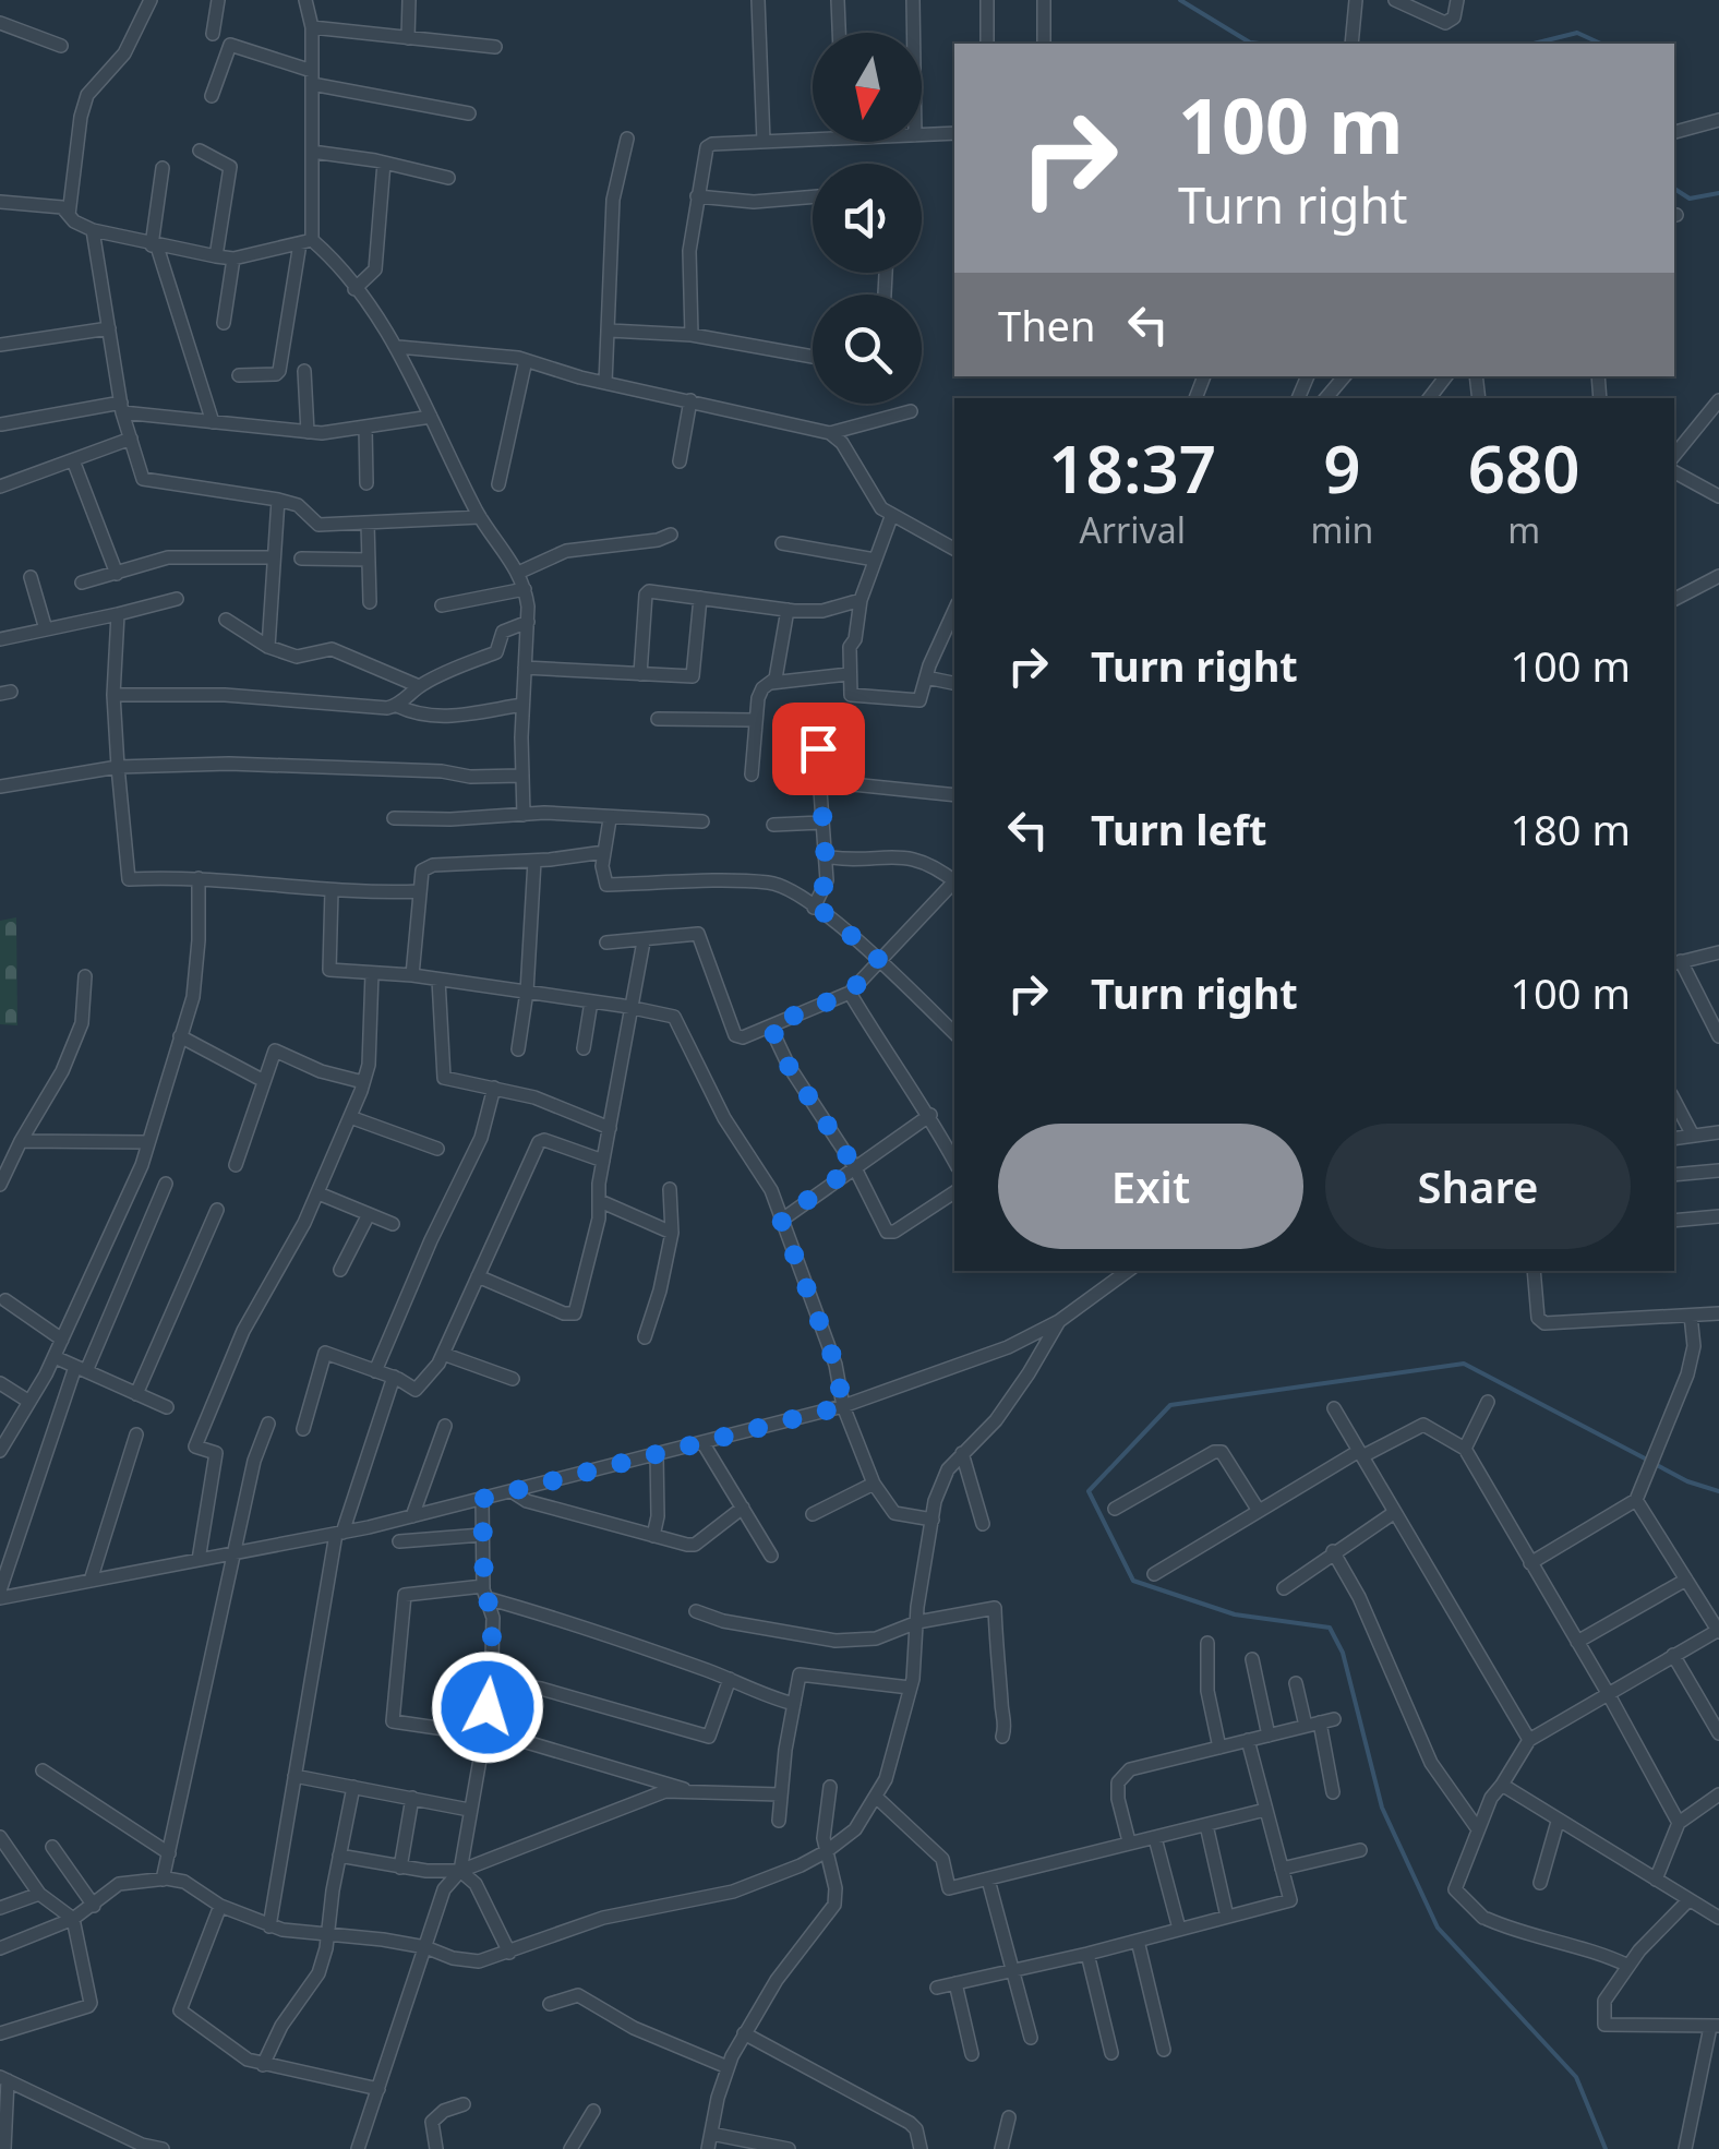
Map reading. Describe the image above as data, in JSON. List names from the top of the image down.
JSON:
{
  "north": "bottom",
  "page": {
    "turn": ["100 m", "Turn right"],
    "then": "Then",
    "eta": [
      "18:37",
      "Arrival",
      "9",
      "min",
      "680",
      "m"
    ],
    "list": [
      {
        "name": "Turn right",
        "value": "100 m"
      },
      {
        "name": "Turn left",
        "value": "180 m"
      },
      {
        "name": "Turn right",
        "value": "100 m"
      }
    ],
    "buttons": ["Exit", "Share"]
  }
}
